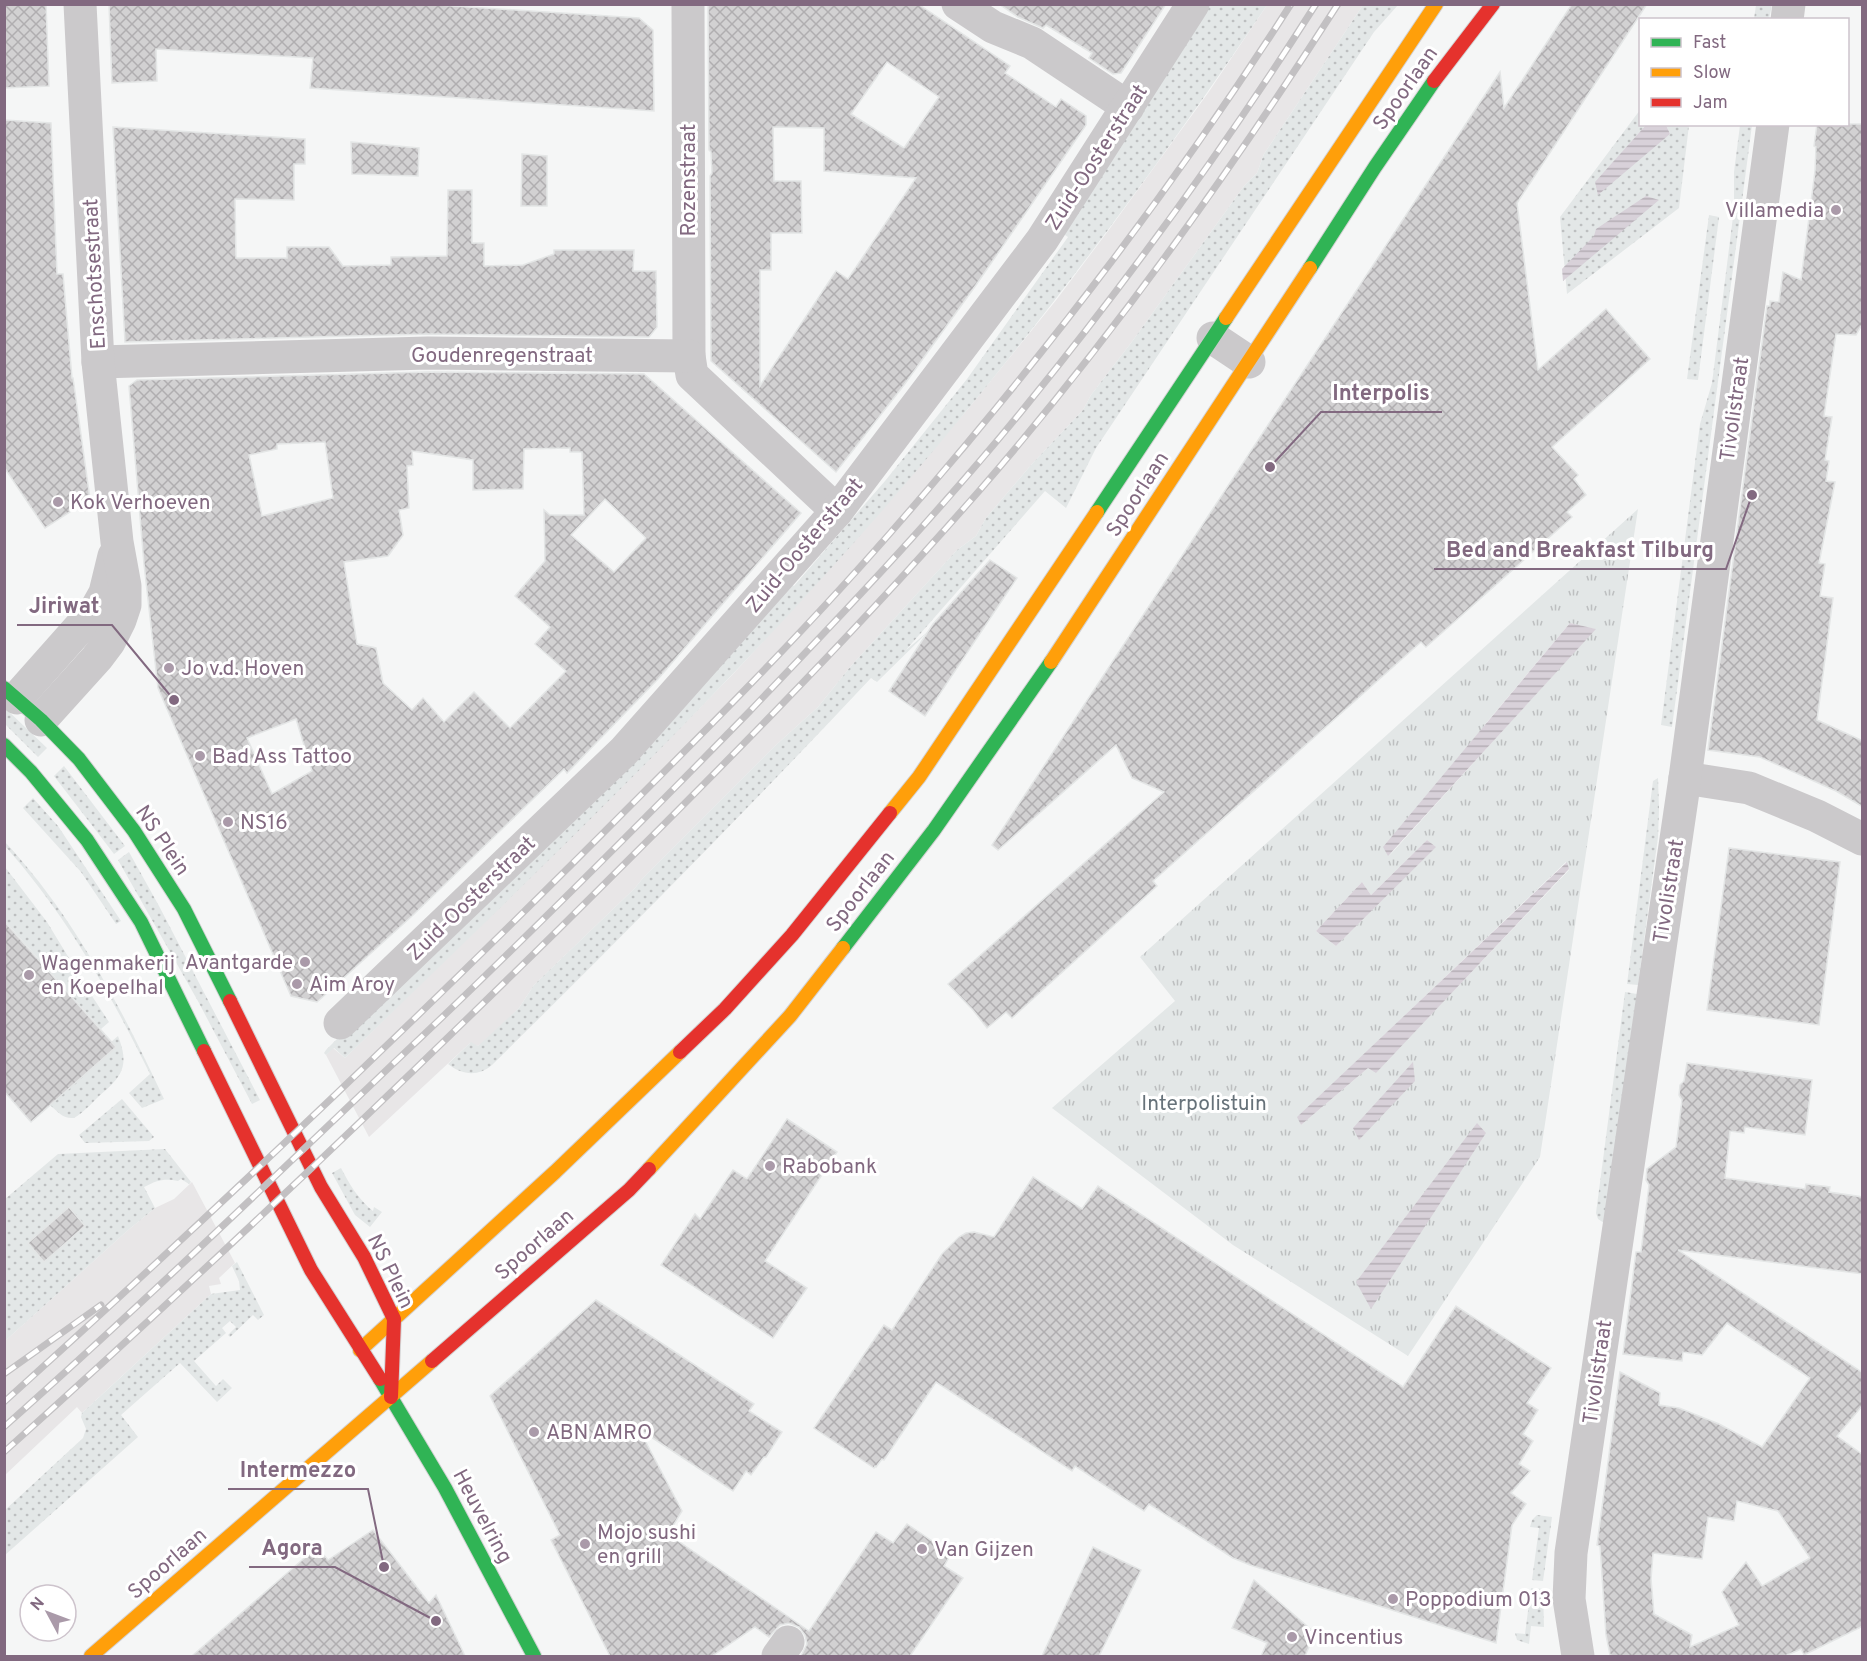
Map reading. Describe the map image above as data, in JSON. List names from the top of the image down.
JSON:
{
  "streets": {
    "street": [
      "Spoorlaan",
      "Zuid-Oosterstraat",
      "Rozenstraat",
      "Enschotsestraat",
      "Goudenregenstraat",
      "Tivolistraat",
      "NS Plein",
      "Heuvelring"
    ]
  },
  "crossings": [
    ["Spoorlaan", "NS Plein"],
    ["Spoorlaan", "Heuvelring"],
    ["Rozenstraat", "Goudenregenstraat"],
    ["Enschotsestraat", "Goudenregenstraat"],
    ["Enschotsestraat", "NS Plein"],
    ["NS Plein", "Heuvelring"]
  ],
  "parks": ["Interpolistuin"],
  "places": [
    "Villamedia",
    "Interpolis",
    "Bed and Breakfast Tilburg",
    "Kok Verhoeven",
    "Jo v.d. Hoven",
    "Jiriwat",
    "Bad Ass Tattoo",
    "NS16",
    "Avantgarde",
    "Wagenmakerij en Koepelhal",
    "Aim Aroy",
    "Rabobank",
    "ABN AMRO",
    "Mojo sushi en grill",
    "Van Gijzen",
    "Intermezzo",
    "Poppodium 013",
    "Agora",
    "Vincentius"
  ],
  "legend": ["Fast", "Slow", "Jam"],
  "north": "top left"
}
